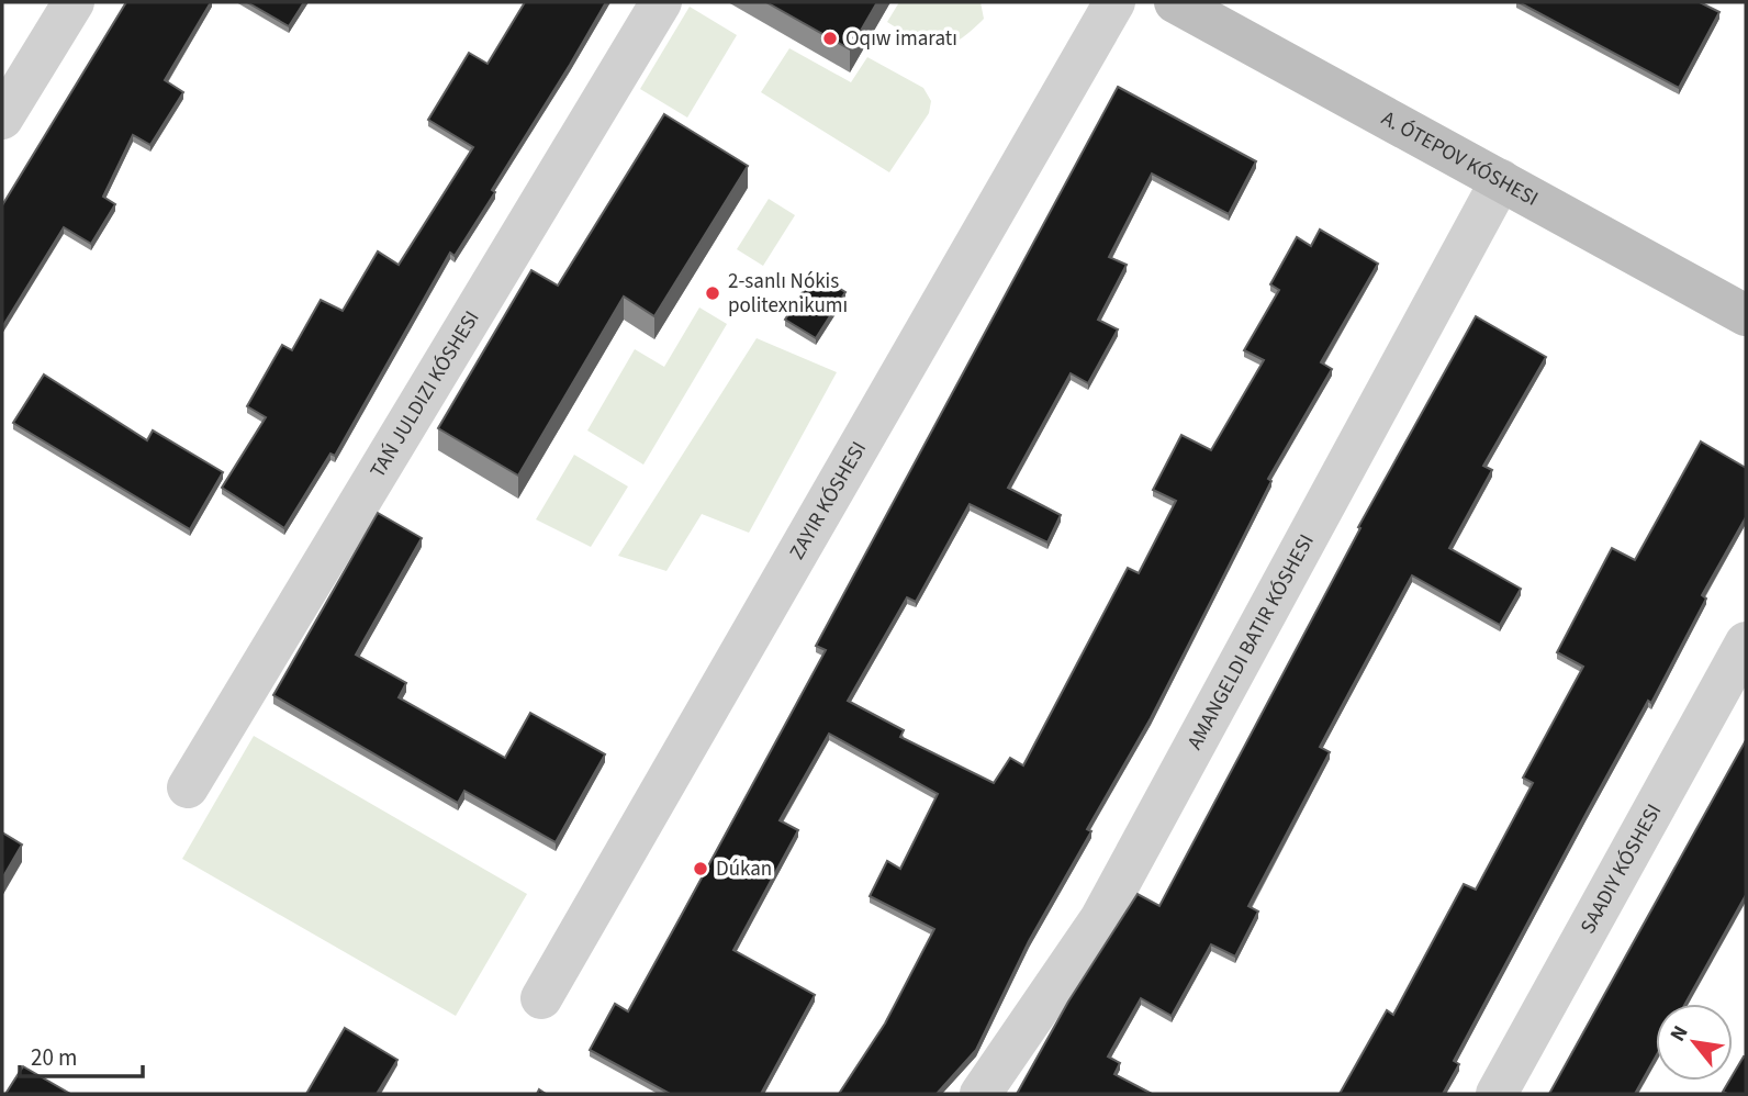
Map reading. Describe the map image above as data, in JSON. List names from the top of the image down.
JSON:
{
  "streets": {
    "main road": ["A. ÓTEPOV KÓSHESI"],
    "street": ["SAADIY KÓSHESI"]
  },
  "places": ["Oqıw imaratı", "2-sanlı Nókis politexnikumı", "Dúkan"],
  "scale_bar": "20 m",
  "north": "top left"
}
